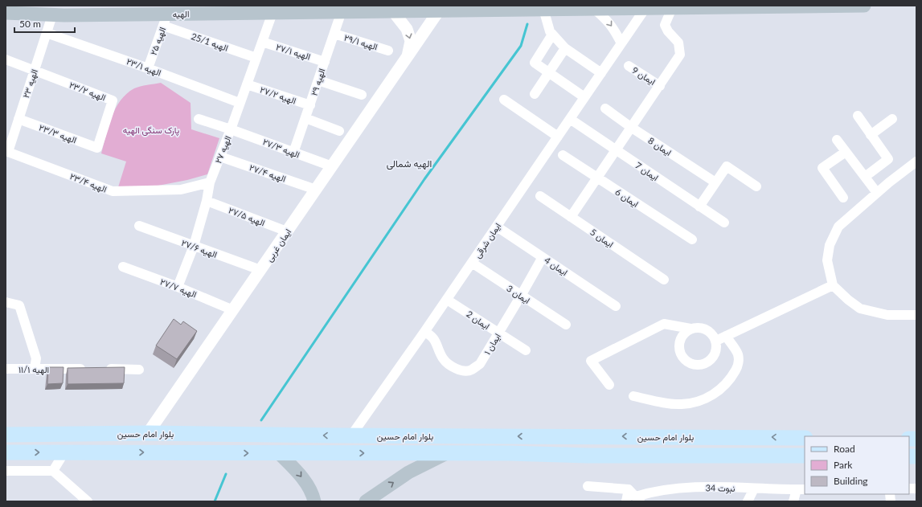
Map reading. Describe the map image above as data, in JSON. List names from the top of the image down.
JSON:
{
  "streets": {
    "main road": ["الهیه", "بلوار امام حسین"],
    "street": [
      "الهیه ۲۵",
      "الهیه 25/1",
      "الهیه ۲۹/۱",
      "الهیه ۲۷/۱",
      "الهیه ۲۳/۱",
      "ایمان 9",
      "الهیه ۲۹",
      "الهیه ۲۳",
      "الهیه ۲۳/۲",
      "الهیه ۲۷/۲",
      "الهیه ۲۳/۳",
      "ایمان 8",
      "الهیه ۲۷/۳",
      "الهیه ۲۷",
      "ایمان 7",
      "الهیه ۲۷/۴",
      "الهیه ۲۳/۴",
      "ایمان 6",
      "الهیه ۲۷/۵",
      "ایمان 5",
      "ایمان شرقی",
      "ایمان غربی",
      "الهیه ۲۷/۶",
      "ایمان 4",
      "الهیه ۲۷/۷",
      "ایمان 3",
      "ایمان 2",
      "ایمان ۱",
      "الهیه ۱۱/۱",
      "نبوت 34"
    ]
  },
  "crossings": [
    ["الهیه", "الهیه ۲۵"],
    ["الهیه", "الهیه 25/1"],
    ["الهیه", "الهیه ۲۹"],
    ["الهیه", "الهیه ۲۳"],
    ["الهیه", "الهیه ۲۷"],
    ["الهیه", "ایمان شرقی"],
    ["الهیه", "ایمان غربی"],
    ["الهیه ۲۵", "الهیه 25/1"],
    ["الهیه ۲۵", "الهیه ۲۳/۱"],
    ["الهیه 25/1", "الهیه ۲۷"],
    ["الهیه ۲۹/۱", "الهیه ۲۹"],
    ["الهیه ۲۷/۱", "الهیه ۲۹"],
    ["الهیه ۲۷/۱", "الهیه ۲۷"],
    ["الهیه ۲۳/۱", "الهیه ۲۳"],
    ["الهیه ۲۳/۱", "الهیه ۲۷"],
    ["الهیه ۲۹", "الهیه ۲۷/۲"],
    ["الهیه ۲۹", "الهیه ۲۷/۳"],
    ["الهیه ۲۳", "الهیه ۲۳/۲"],
    ["الهیه ۲۳", "الهیه ۲۳/۳"],
    ["الهیه ۲۳", "الهیه ۲۳/۴"],
    ["الهیه ۲۳/۲", "الهیه ۲۳/۳"],
    ["الهیه ۲۷/۲", "الهیه ۲۷"],
    ["الهیه ۲۷/۳", "الهیه ۲۷"],
    ["الهیه ۲۷/۳", "ایمان غربی"],
    ["الهیه ۲۷", "الهیه ۲۷/۴"],
    ["الهیه ۲۷", "الهیه ۲۳/۴"],
    ["الهیه ۲۷", "الهیه ۲۷/۵"],
    ["الهیه ۲۷", "الهیه ۲۷/۶"],
    ["الهیه ۲۷", "الهیه ۲۷/۷"],
    ["ایمان 7", "ایمان شرقی"],
    ["الهیه ۲۷/۴", "ایمان غربی"],
    ["الهیه ۲۷/۵", "ایمان غربی"],
    ["ایمان شرقی", "ایمان 4"],
    ["ایمان شرقی", "ایمان 3"],
    ["ایمان شرقی", "ایمان 2"],
    ["ایمان شرقی", "ایمان ۱"],
    ["ایمان شرقی", "بلوار امام حسین"],
    ["ایمان غربی", "الهیه ۲۷/۶"],
    ["ایمان غربی", "الهیه ۲۷/۷"],
    ["ایمان غربی", "بلوار امام حسین"],
    ["ایمان 4", "ایمان ۱"],
    ["ایمان 3", "ایمان ۱"],
    ["ایمان 2", "ایمان ۱"]
  ],
  "districts": ["الهیه شمالی"],
  "parks": ["پارک سنگی الهیه"],
  "legend": ["Road", "Park", "Building"],
  "scale_bar": "50 m"
}
